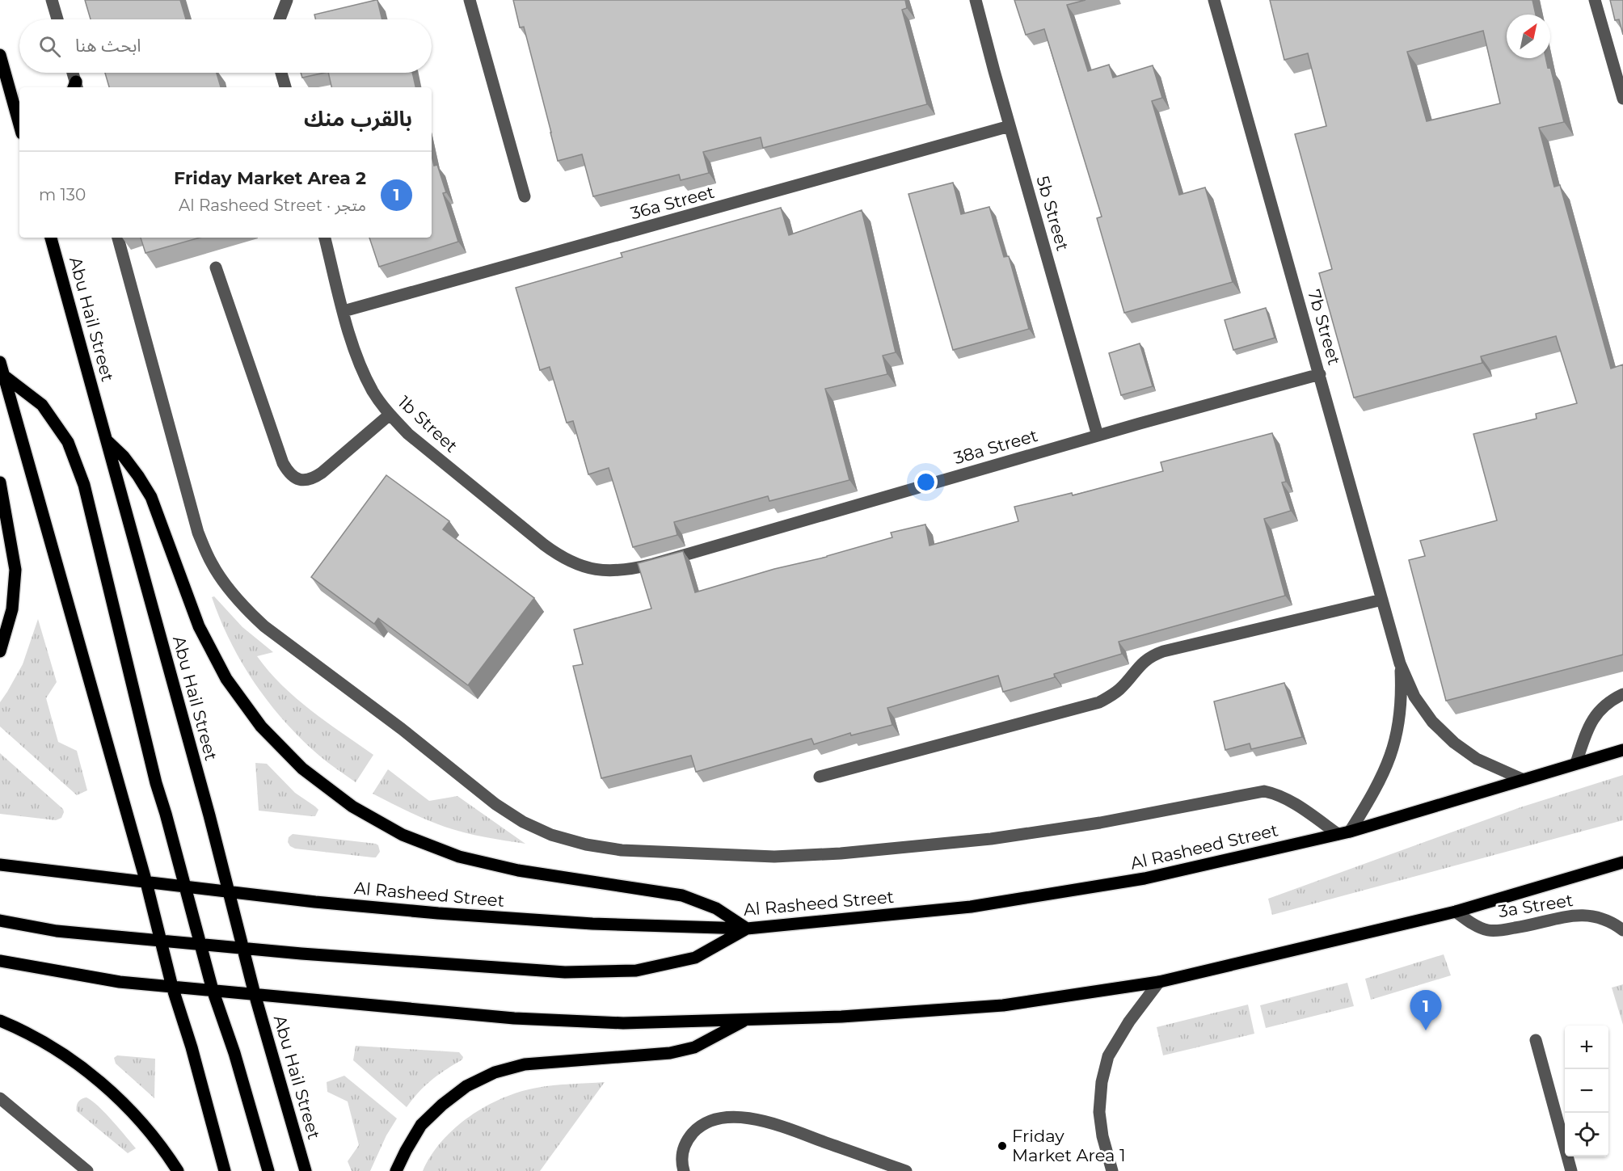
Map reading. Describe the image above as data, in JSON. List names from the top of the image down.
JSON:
{
  "streets": {
    "main road": ["Abu Hail Street", "Al Rasheed Street"],
    "street": [
      "36a Street",
      "5b Street",
      "7b Street",
      "1b Street",
      "38a Street",
      "3a Street"
    ]
  },
  "crossings": [
    ["36a Street", "5b Street"],
    ["36a Street", "1b Street"],
    ["5b Street", "38a Street"],
    ["Abu Hail Street", "Al Rasheed Street"],
    ["7b Street", "38a Street"],
    ["7b Street", "Al Rasheed Street"],
    ["1b Street", "38a Street"]
  ],
  "places": ["Friday Market Area 1"],
  "north": "top right",
  "page": {
    "search": "ابحث هنا",
    "heading": "بالقرب منك",
    "list": [
      {
        "mark": "1",
        "name": "Friday Market Area 2",
        "note": "متجر · Al Rasheed Street",
        "value": "130 m"
      }
    ],
    "pins": "1",
    "map_buttons": ["+", "−"]
  }
}
